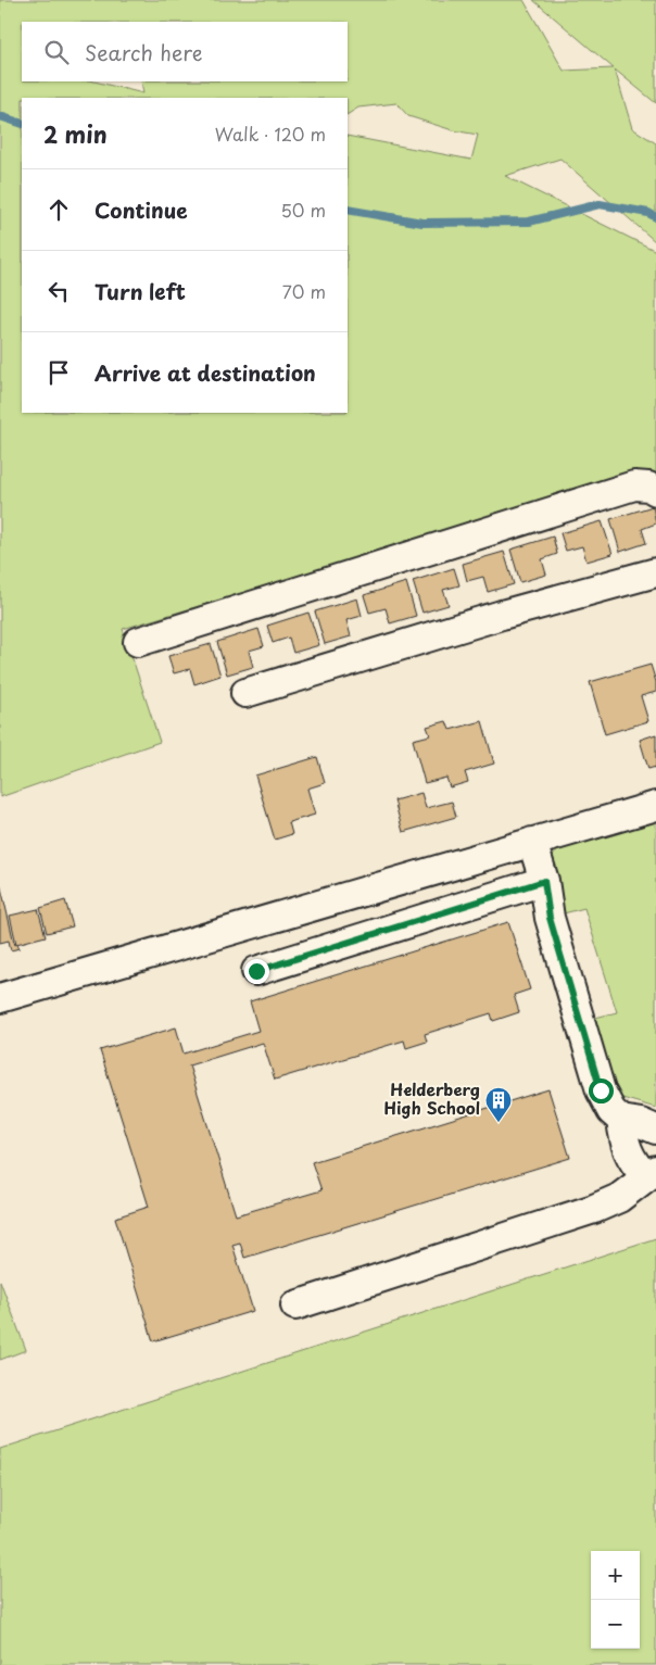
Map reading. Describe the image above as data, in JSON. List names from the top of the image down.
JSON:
{
  "places": {
    "building": ["Helderberg High School"]
  },
  "page": {
    "search": "Search here",
    "heading": ["2 min", "Walk · 120 m"],
    "list": [
      ["Continue", "50 m"],
      ["Turn left", "70 m"],
      "Arrive at destination"
    ],
    "map_buttons": ["+", "−"]
  }
}
